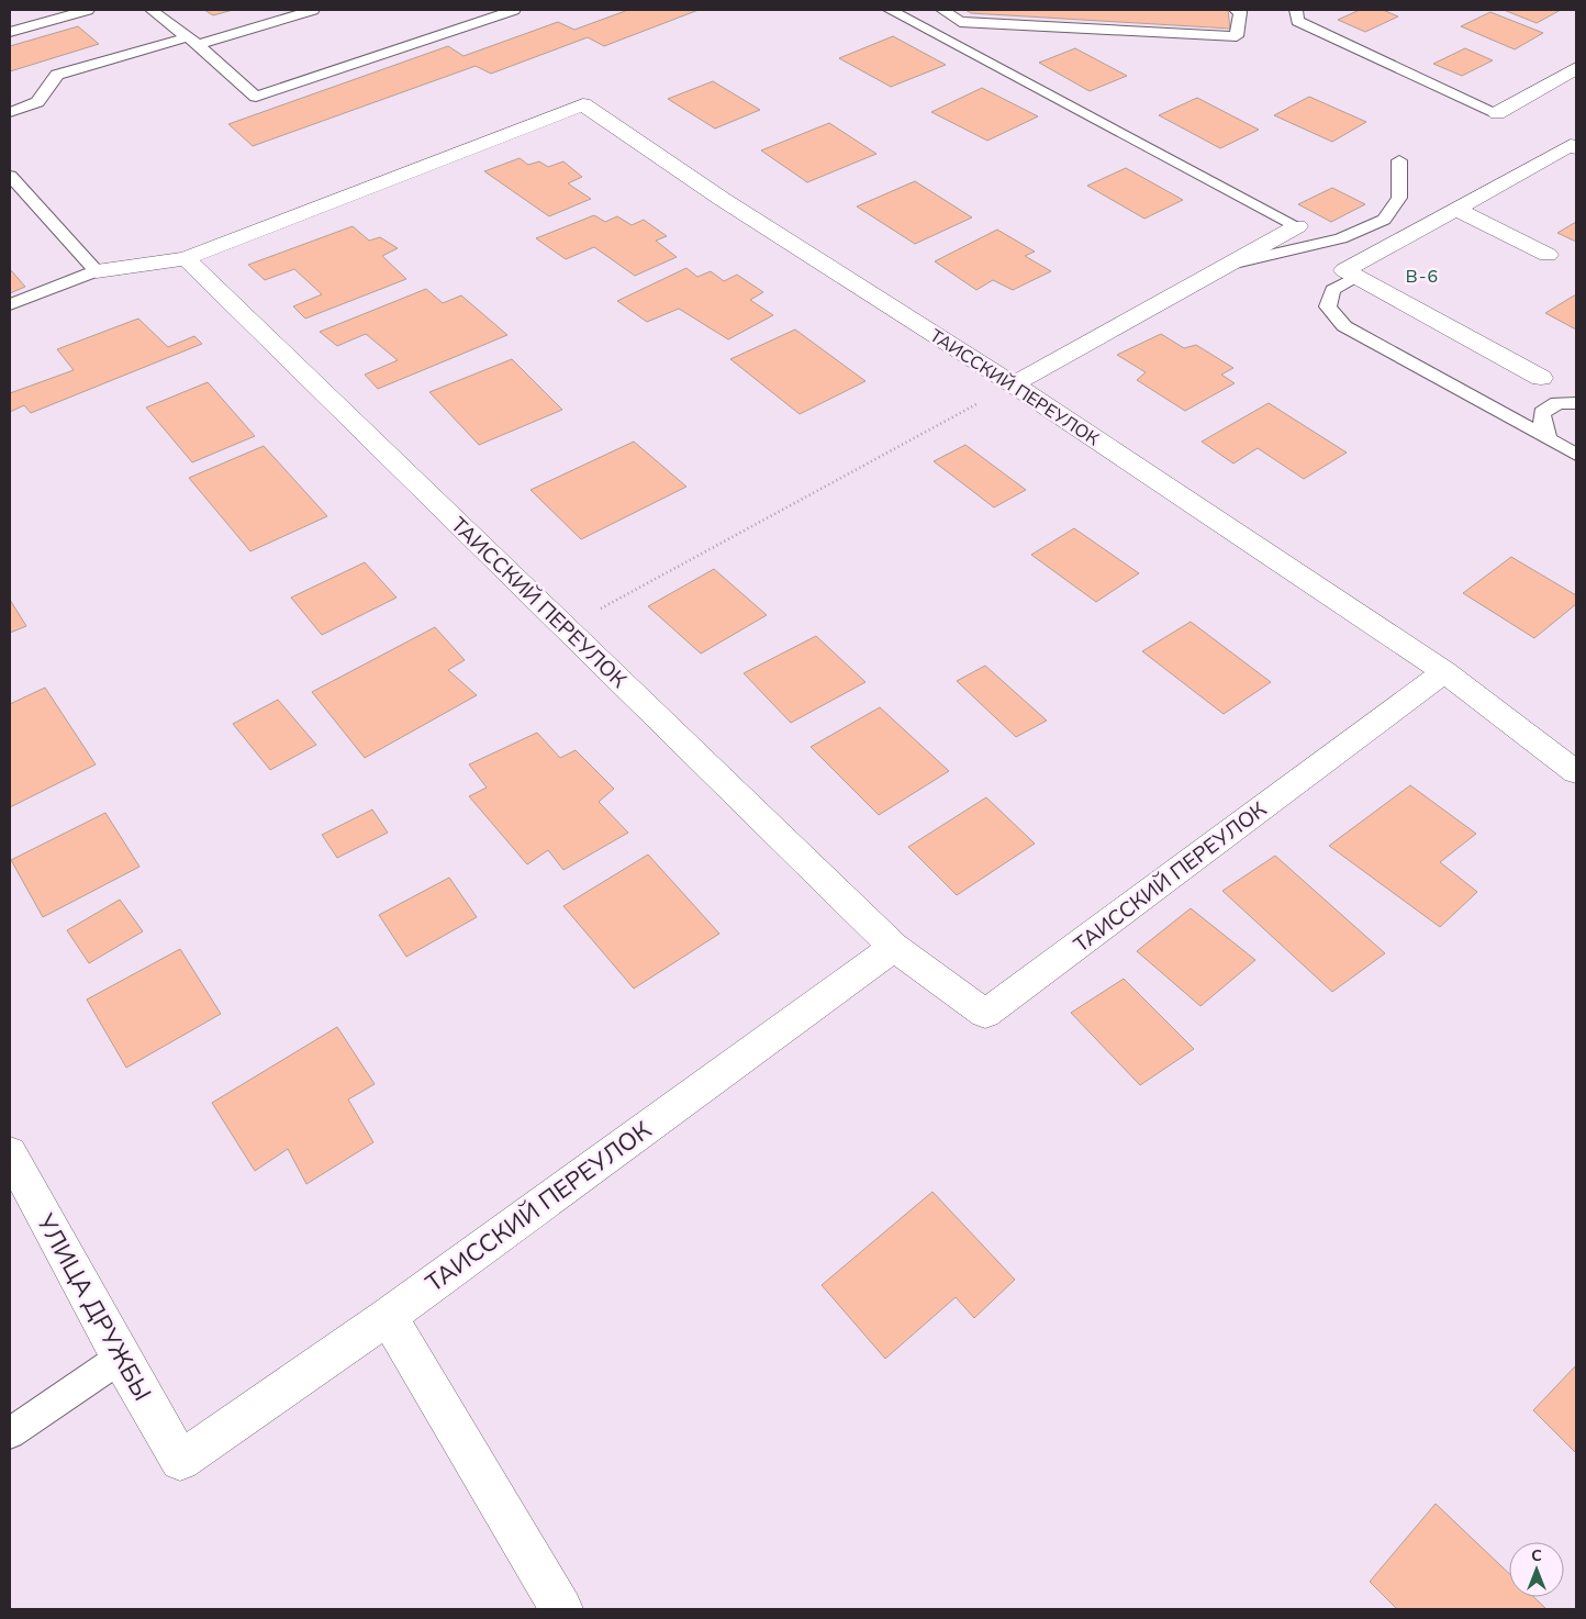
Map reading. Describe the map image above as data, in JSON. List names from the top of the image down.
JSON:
{
  "streets": {
    "street": ["ТАИССКИЙ ПЕРЕУЛОК", "УЛИЦА ДРУЖБЫ"]
  },
  "crossings": [
    ["ТАИССКИЙ ПЕРЕУЛОК", "УЛИЦА ДРУЖБЫ"]
  ],
  "districts": ["В-6"],
  "north": "top"
}
